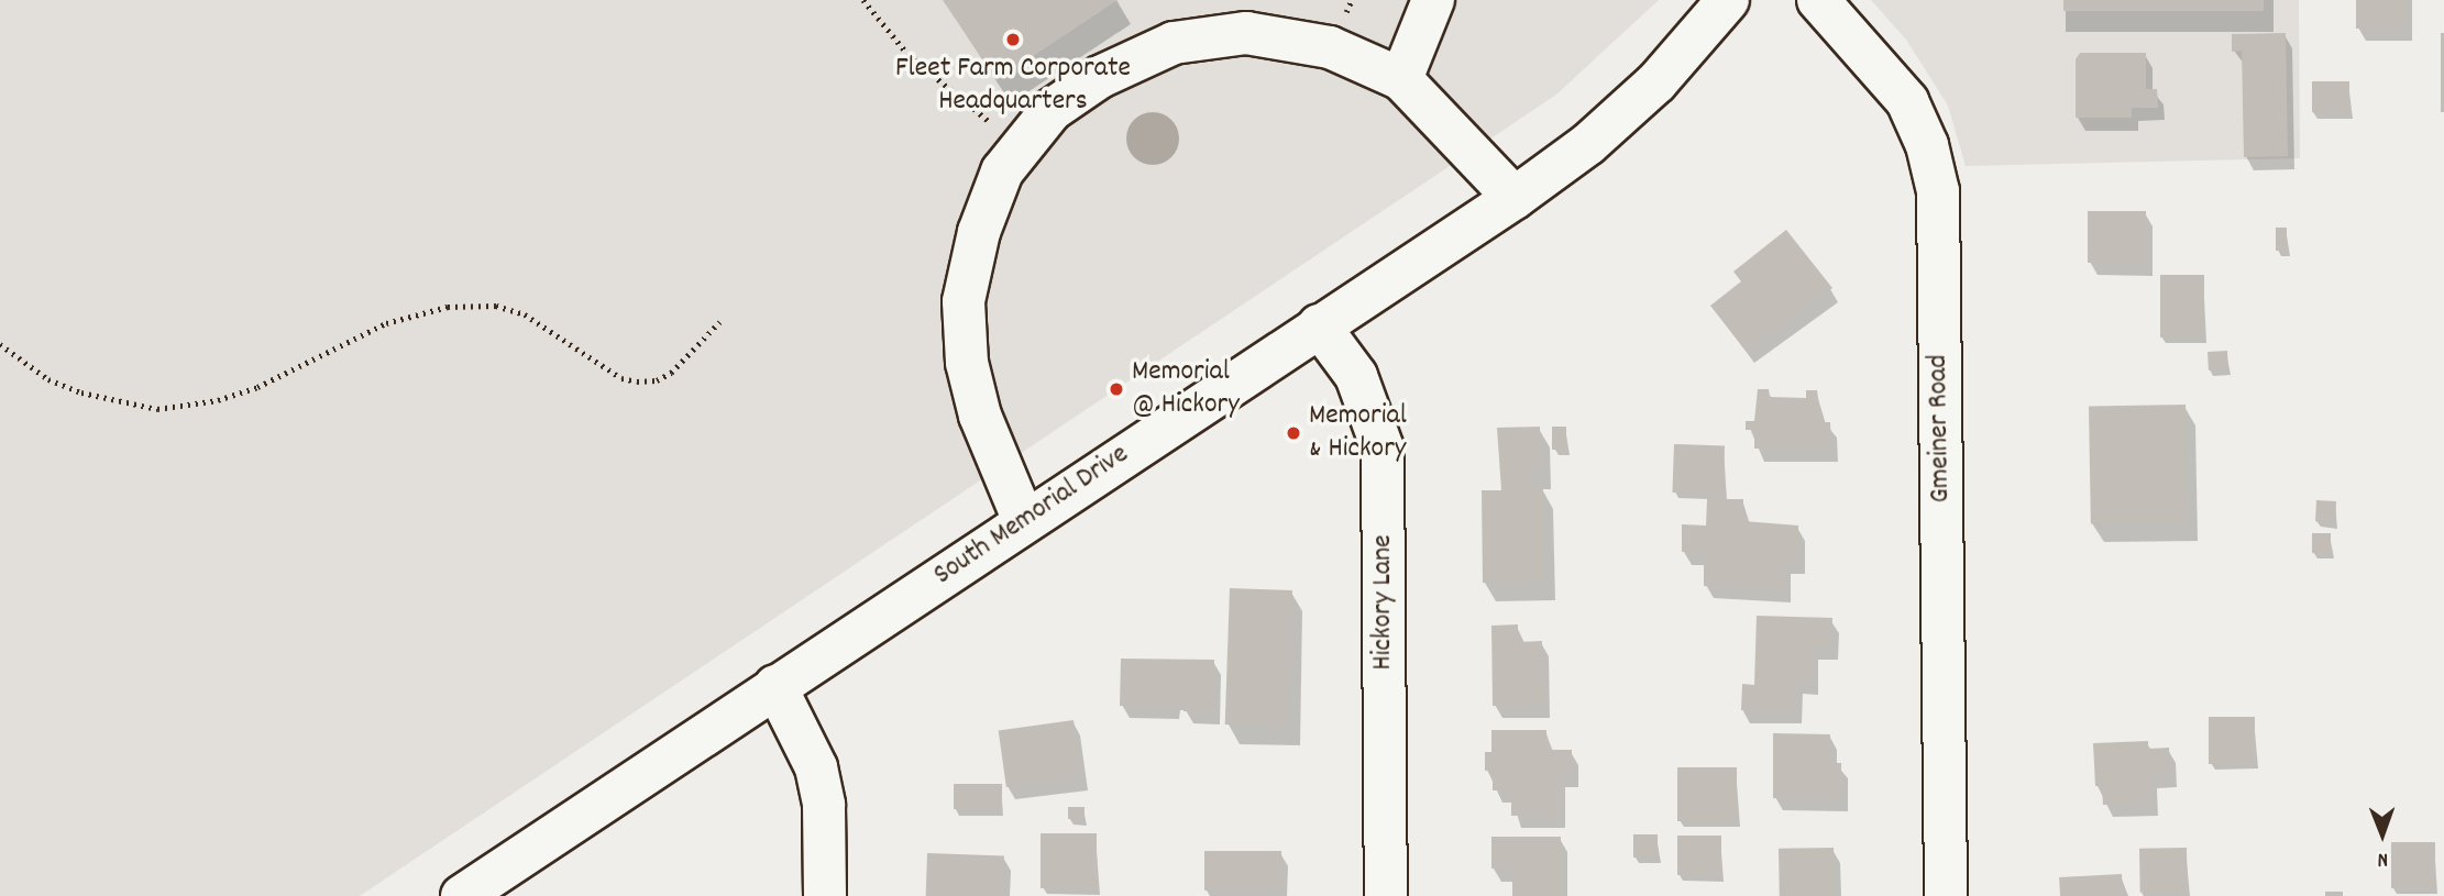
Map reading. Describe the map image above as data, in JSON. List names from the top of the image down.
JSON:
{
  "streets": {
    "street": ["Gmeiner Road", "South Memorial Drive", "Hickory Lane"]
  },
  "crossings": [
    ["South Memorial Drive", "Hickory Lane"]
  ],
  "places": ["Fleet Farm Corporate Headquarters", "Memorial @ Hickory", "Memorial & Hickory"],
  "north": "bottom"
}
